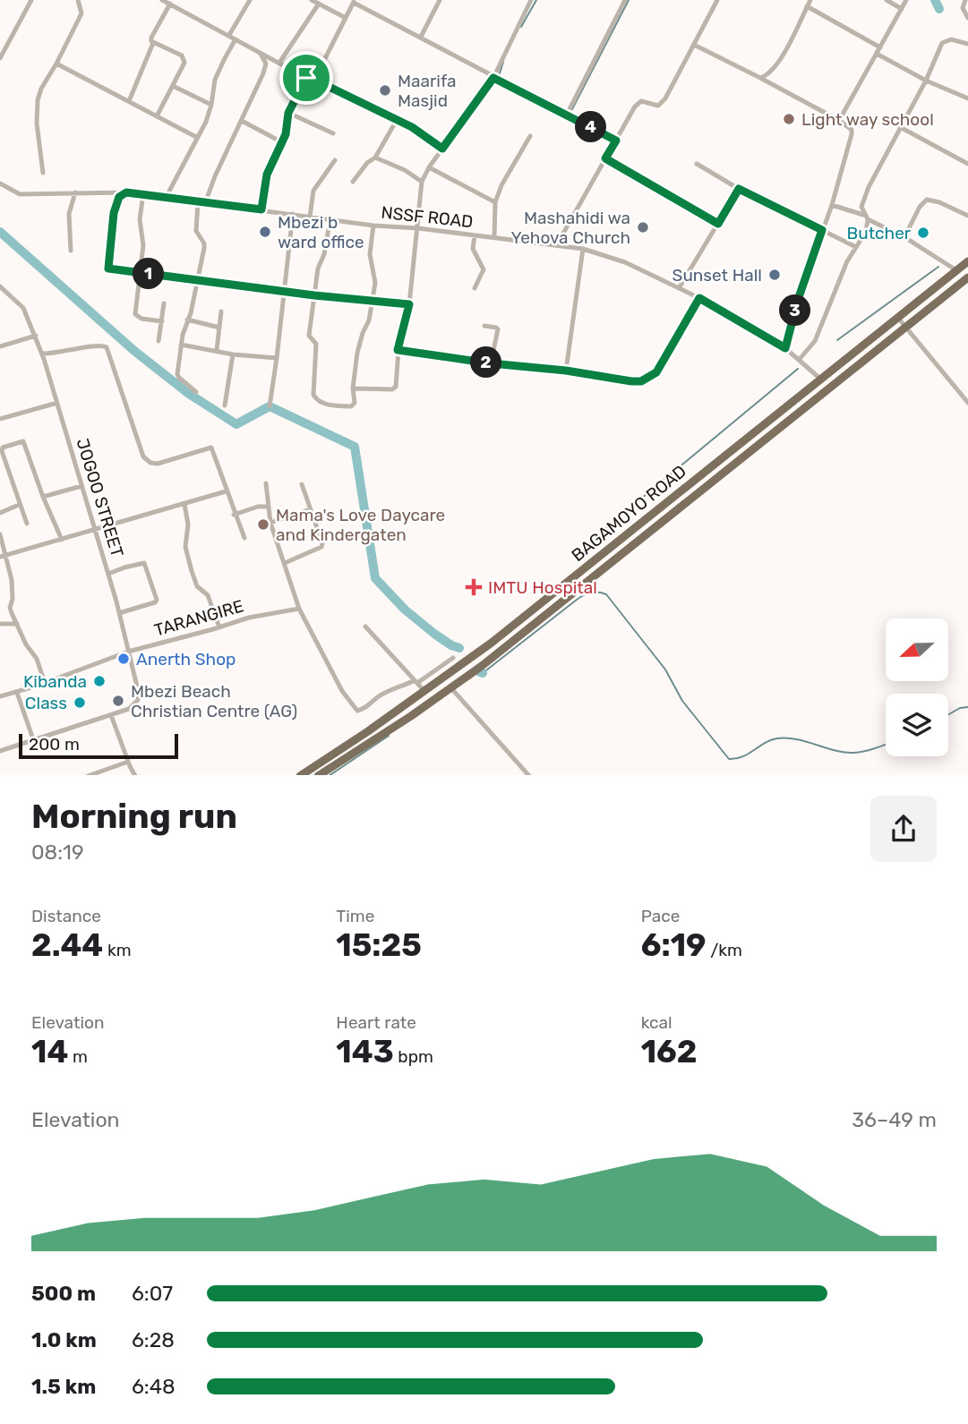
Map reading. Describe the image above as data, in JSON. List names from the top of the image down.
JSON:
{
  "streets": {
    "highway": ["BAGAMOYO ROAD"],
    "street": ["NSSF ROAD", "JOGOO STREET", "TARANGIRE"]
  },
  "crossings": [
    ["NSSF ROAD", "BAGAMOYO ROAD"],
    ["JOGOO STREET", "TARANGIRE"]
  ],
  "places": {
    "other": [
      "Maarifa Masjid",
      "Light way school",
      "Mashahidi wa Yehova Church",
      "Mbezi b ward office",
      "Butcher",
      "Sunset Hall",
      "Mama's Love Daycare and Kindergaten",
      "Anerth Shop",
      "Kibanda",
      "Mbezi Beach Christian Centre (AG)",
      "Class"
    ],
    "health": ["IMTU Hospital"]
  },
  "scale_bar": "200 m",
  "north": "left",
  "page": {
    "pins": [
      "4",
      "1",
      "3",
      "2"
    ],
    "scale": "200 m",
    "heading": ["Morning run", "08:19"],
    "stats": [
      ["Distance", "2.44 km"],
      ["Time", "15:25"],
      ["Pace", "6:19 /km"],
      ["Elevation", "14 m"],
      ["Heart rate", "143 bpm"],
      ["kcal", "162"]
    ],
    "chart": ["Elevation", "36–49 m"],
    "list": [
      {
        "name": "500 m",
        "note": "6:07"
      },
      {
        "name": "1.0 km",
        "note": "6:28"
      },
      {
        "name": "1.5 km",
        "note": "6:48"
      }
    ]
  }
}
